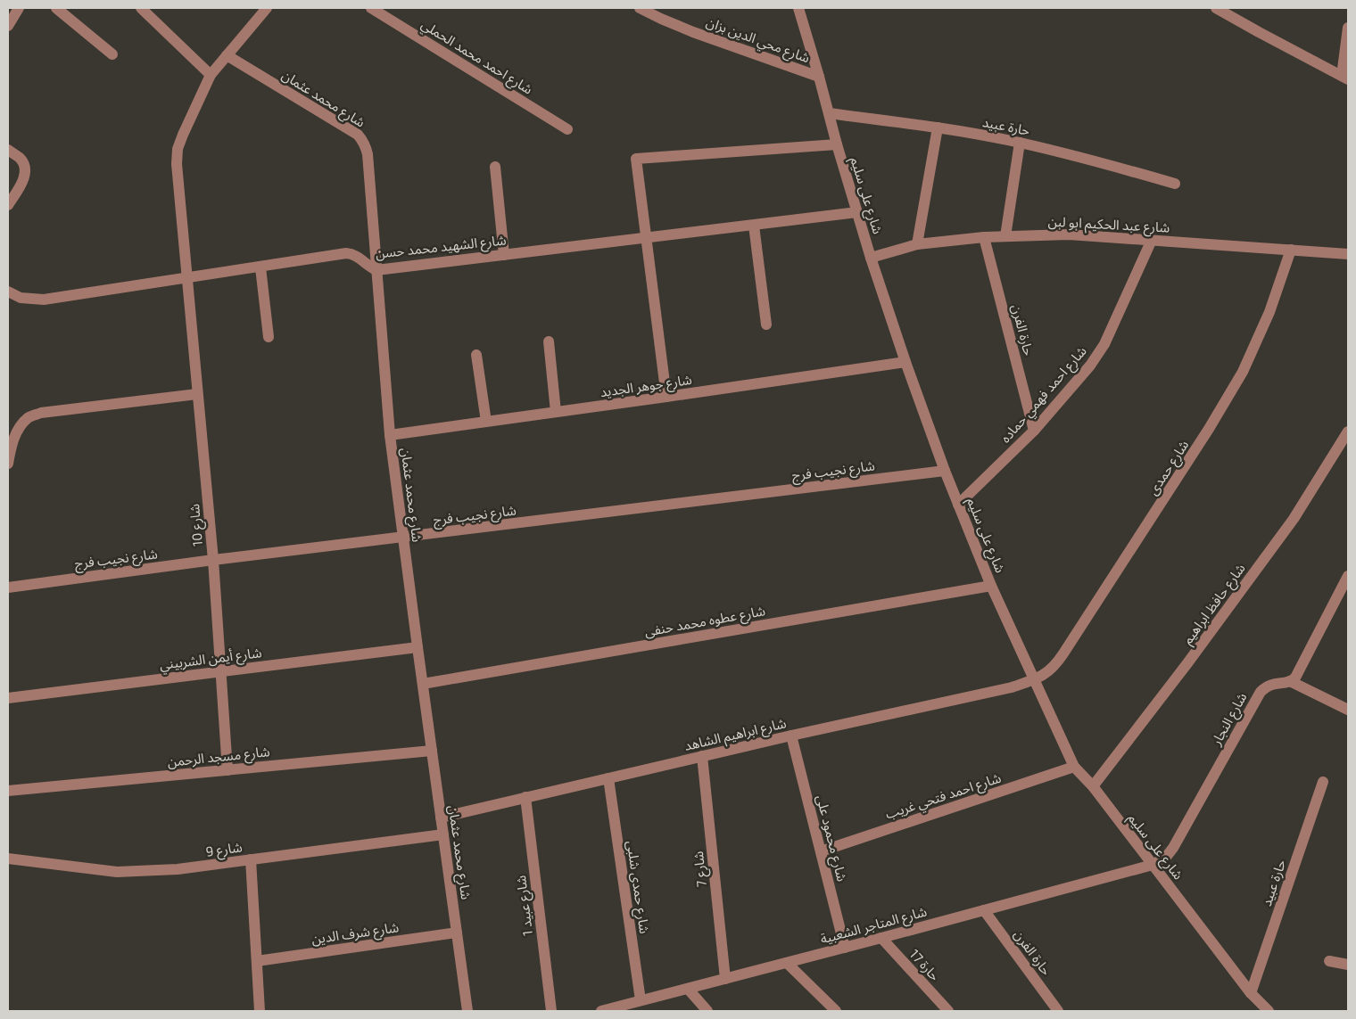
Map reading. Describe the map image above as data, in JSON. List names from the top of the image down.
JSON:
{
  "streets": {
    "street": [
      "شارع محي الدين بزان",
      "شارع احمد محمد الحملي",
      "شارع محمد عثمان",
      "حارة عبيد",
      "شارع على سليم",
      "شارع عبد الحكيم ابو لبن",
      "شارع الشهيد محمد حسن",
      "حارة الفرن",
      "شارع جوهر الجديد",
      "شارع احمد فهمي حماده",
      "شارع حمدى",
      "شارع نجيب فرج",
      "شارع 10",
      "شارع حافظ ابراهيم",
      "شارع عطوه محمد حنفى",
      "شارع أيمن الشربيني",
      "شارع النجار",
      "شارع ابراهيم الشاهد",
      "شارع مسجد الرحمن",
      "شارع احمد فتحي غريب",
      "شارع محمود على",
      "شارع 9",
      "شارع 7",
      "شارع حمدى شلبى",
      "شارع عبيد 1",
      "شارع المتاجر الشعبية",
      "شارع شرف الدين",
      "حارة 17"
    ]
  },
  "crossings": [
    ["شارع محي الدين بزان", "شارع على سليم"],
    ["شارع محمد عثمان", "شارع الشهيد محمد حسن"],
    ["شارع محمد عثمان", "شارع جوهر الجديد"],
    ["شارع محمد عثمان", "شارع نجيب فرج"],
    ["شارع محمد عثمان", "شارع 10"],
    ["شارع محمد عثمان", "شارع عطوه محمد حنفى"],
    ["شارع محمد عثمان", "شارع أيمن الشربيني"],
    ["شارع محمد عثمان", "شارع ابراهيم الشاهد"],
    ["شارع محمد عثمان", "شارع مسجد الرحمن"],
    ["شارع محمد عثمان", "شارع 9"],
    ["شارع محمد عثمان", "شارع شرف الدين"],
    ["حارة عبيد", "شارع على سليم"],
    ["شارع على سليم", "شارع عبد الحكيم ابو لبن"],
    ["شارع على سليم", "شارع الشهيد محمد حسن"],
    ["شارع على سليم", "شارع جوهر الجديد"],
    ["شارع على سليم", "شارع احمد فهمي حماده"],
    ["شارع على سليم", "شارع حمدى"],
    ["شارع على سليم", "شارع نجيب فرج"],
    ["شارع على سليم", "شارع حافظ ابراهيم"],
    ["شارع على سليم", "شارع عطوه محمد حنفى"],
    ["شارع على سليم", "شارع النجار"],
    ["شارع على سليم", "شارع ابراهيم الشاهد"],
    ["شارع على سليم", "شارع احمد فتحي غريب"],
    ["شارع على سليم", "شارع المتاجر الشعبية"],
    ["شارع عبد الحكيم ابو لبن", "حارة الفرن"],
    ["شارع عبد الحكيم ابو لبن", "شارع احمد فهمي حماده"],
    ["شارع عبد الحكيم ابو لبن", "شارع حمدى"],
    ["شارع الشهيد محمد حسن", "شارع 10"],
    ["حارة الفرن", "شارع احمد فهمي حماده"],
    ["حارة الفرن", "شارع المتاجر الشعبية"],
    ["شارع حمدى", "شارع ابراهيم الشاهد"],
    ["شارع نجيب فرج", "شارع 10"],
    ["شارع 10", "شارع أيمن الشربيني"],
    ["شارع 10", "شارع مسجد الرحمن"],
    ["شارع النجار", "شارع المتاجر الشعبية"],
    ["شارع ابراهيم الشاهد", "شارع محمود على"],
    ["شارع ابراهيم الشاهد", "شارع 7"],
    ["شارع ابراهيم الشاهد", "شارع حمدى شلبى"],
    ["شارع ابراهيم الشاهد", "شارع عبيد 1"],
    ["شارع احمد فتحي غريب", "شارع محمود على"],
    ["شارع محمود على", "شارع المتاجر الشعبية"],
    ["شارع 7", "شارع المتاجر الشعبية"],
    ["شارع حمدى شلبى", "شارع المتاجر الشعبية"],
    ["شارع المتاجر الشعبية", "حارة 17"]
  ]
}
